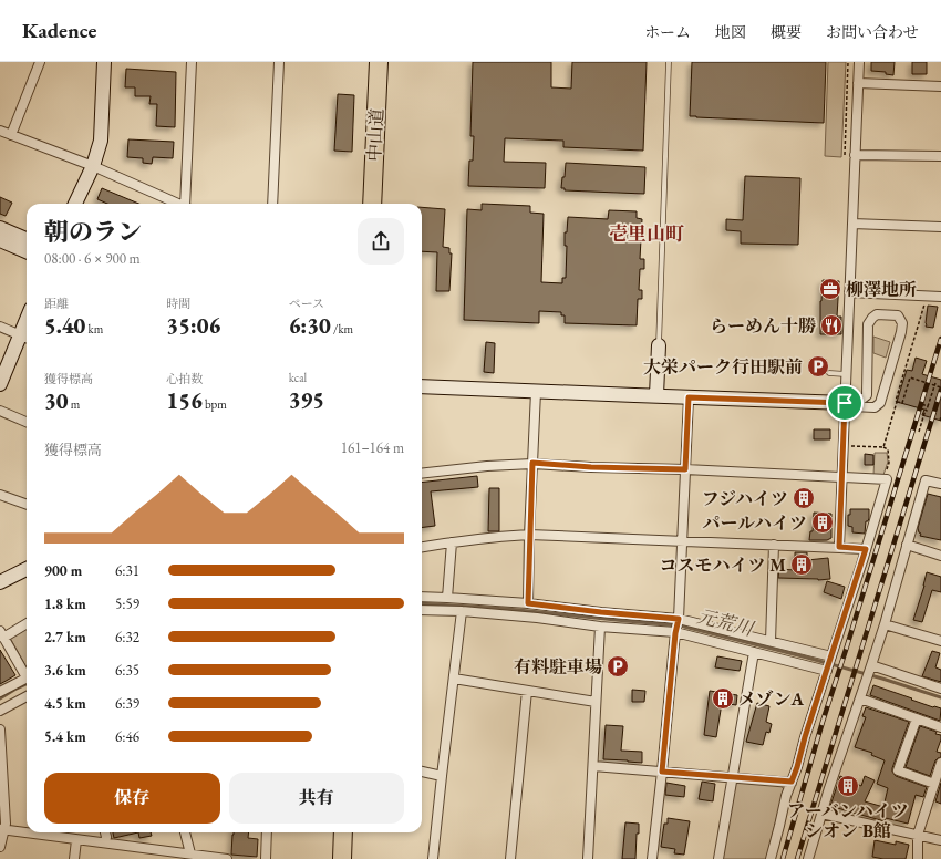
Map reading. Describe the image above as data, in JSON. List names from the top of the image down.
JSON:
{
  "streets": {
    "highway": ["中山道"]
  },
  "districts": ["壱里山町"],
  "water": ["元荒川"],
  "places": {
    "office": ["柳澤地所"],
    "restaurant": ["らーめん十勝"],
    "parking": ["大栄パーク行田駅前", "有料駐車場"],
    "building": [
      "フジハイツ",
      "パールハイツ",
      "コスモハイツ M",
      "メゾンA",
      "アーバンハイツ シオン B館"
    ]
  },
  "page": {
    "header": "Kadence",
    "nav": [
      "ホーム",
      "地図",
      "概要",
      "お問い合わせ"
    ],
    "heading": ["朝のラン", "08:00 · 6 × 900 m"],
    "stats": [
      ["距離", "5.40 km"],
      ["時間", "35:06"],
      ["ペース", "6:30 /km"],
      ["獲得標高", "30 m"],
      ["心拍数", "156 bpm"],
      ["kcal", "395"]
    ],
    "chart": ["獲得標高", "161–164 m"],
    "list": [
      {
        "name": "900 m",
        "note": "6:31"
      },
      {
        "name": "1.8 km",
        "note": "5:59"
      },
      {
        "name": "2.7 km",
        "note": "6:32"
      },
      {
        "name": "3.6 km",
        "note": "6:35"
      },
      {
        "name": "4.5 km",
        "note": "6:39"
      },
      {
        "name": "5.4 km",
        "note": "6:46"
      }
    ],
    "buttons": ["保存", "共有"]
  }
}
